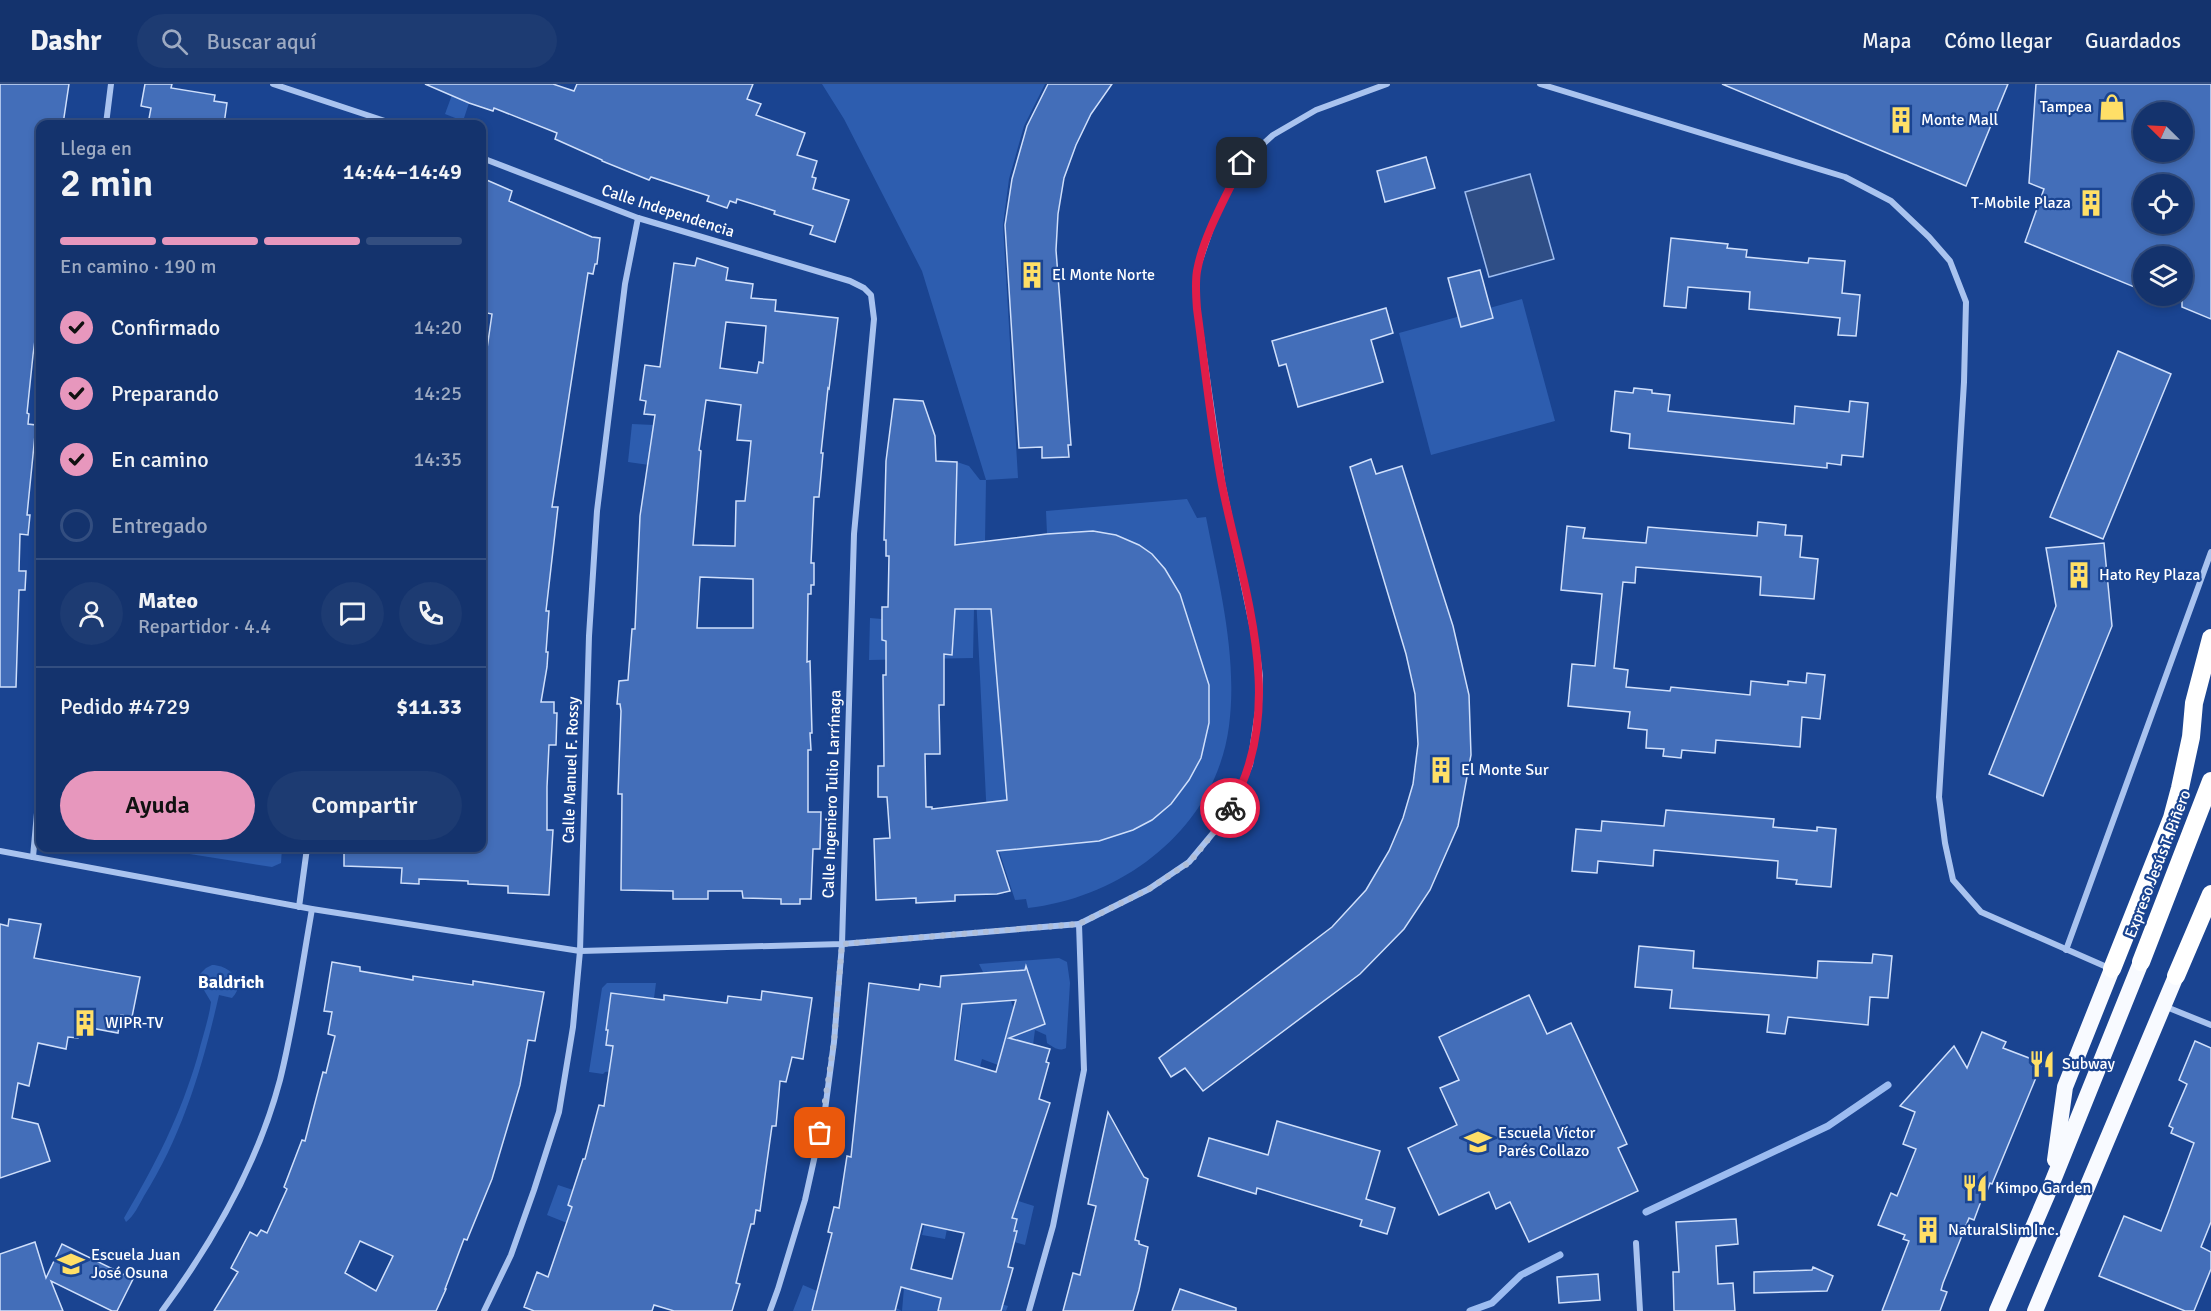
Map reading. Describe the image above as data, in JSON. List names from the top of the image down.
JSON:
{
  "streets": {
    "highway": ["Expreso Jesús T. Piñero"],
    "street": ["Calle Independencia", "Calle Manuel F. Rossy", "Calle Ingeniero Tulio Larrínaga"]
  },
  "crossings": [
    ["Calle Independencia", "Calle Manuel F. Rossy"],
    ["Calle Independencia", "Calle Ingeniero Tulio Larrínaga"]
  ],
  "districts": ["Baldrich"],
  "places": {
    "shop": ["Tampea"],
    "building": [
      "Monte Mall",
      "T-Mobile Plaza",
      "El Monte Norte",
      "Hato Rey Plaza",
      "El Monte Sur",
      "WIPR-TV",
      "NaturalSlim Inc."
    ],
    "restaurant": ["Subway", "Kimpo Garden"],
    "school or university": ["Escuela Víctor Parés Collazo", "Escuela Juan José Osuna"]
  },
  "north": "top left",
  "page": {
    "header": "Dashr",
    "search": "Buscar aquí",
    "nav": ["Mapa", "Cómo llegar", "Guardados"],
    "heading": ["2 min", "Llega en", "14:44–14:49"],
    "panel": [
      "Mateo",
      "Repartidor · 4.4",
      "Pedido #4729",
      "$11.33"
    ],
    "bar": "En camino · 190 m",
    "list": [
      ["Confirmado", "14:20"],
      ["Preparando", "14:25"],
      ["En camino", "14:35"],
      "Entregado"
    ],
    "buttons": ["Ayuda", "Compartir"]
  }
}
